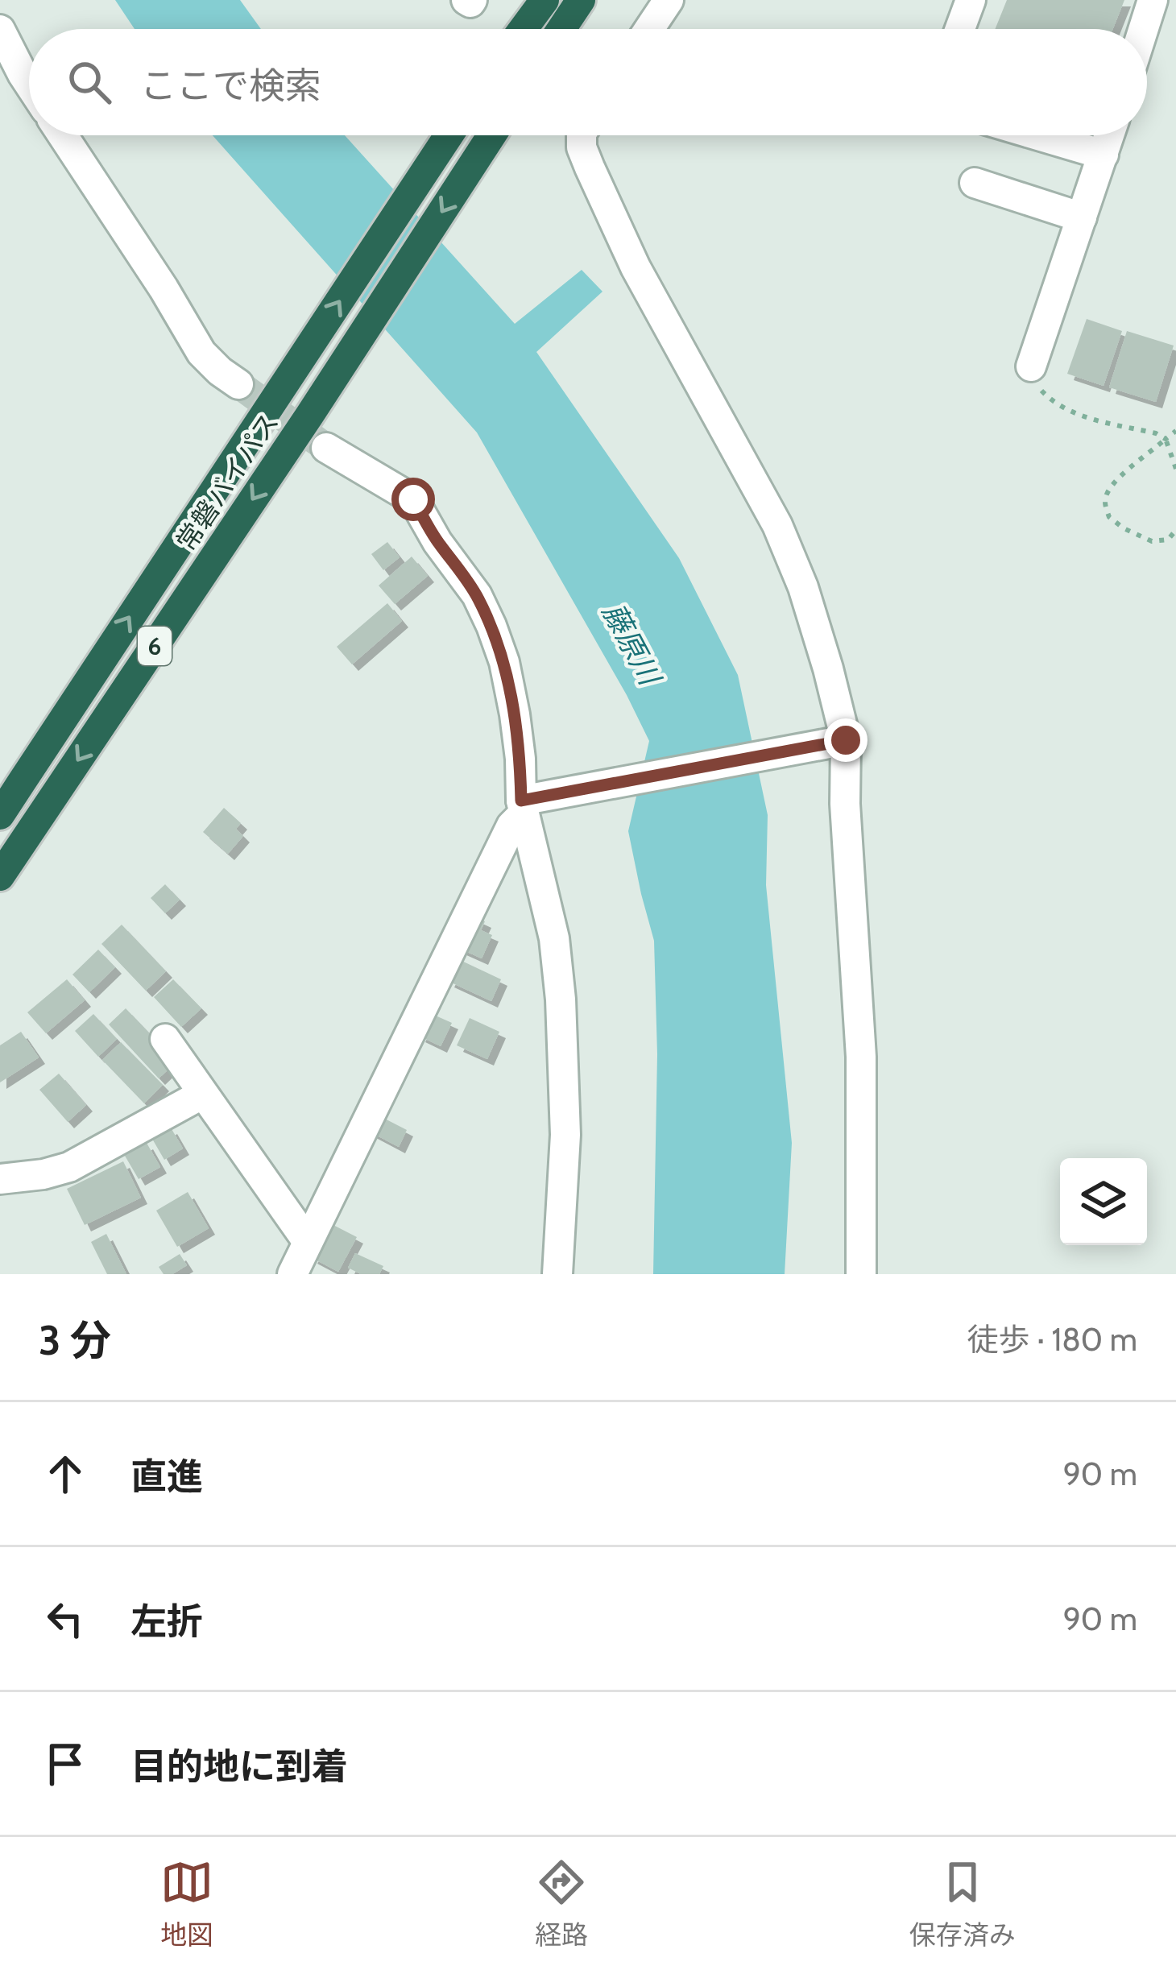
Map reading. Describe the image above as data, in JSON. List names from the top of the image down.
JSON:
{
  "streets": {
    "highway": ["常磐バイパス", "6"]
  },
  "water": ["藤原川"],
  "page": {
    "search": "ここで検索",
    "heading": ["3 分", "徒歩 · 180 m"],
    "list": [
      ["直進", "90 m"],
      ["左折", "90 m"],
      "目的地に到着"
    ],
    "nav": ["地図", "経路", "保存済み"]
  }
}
